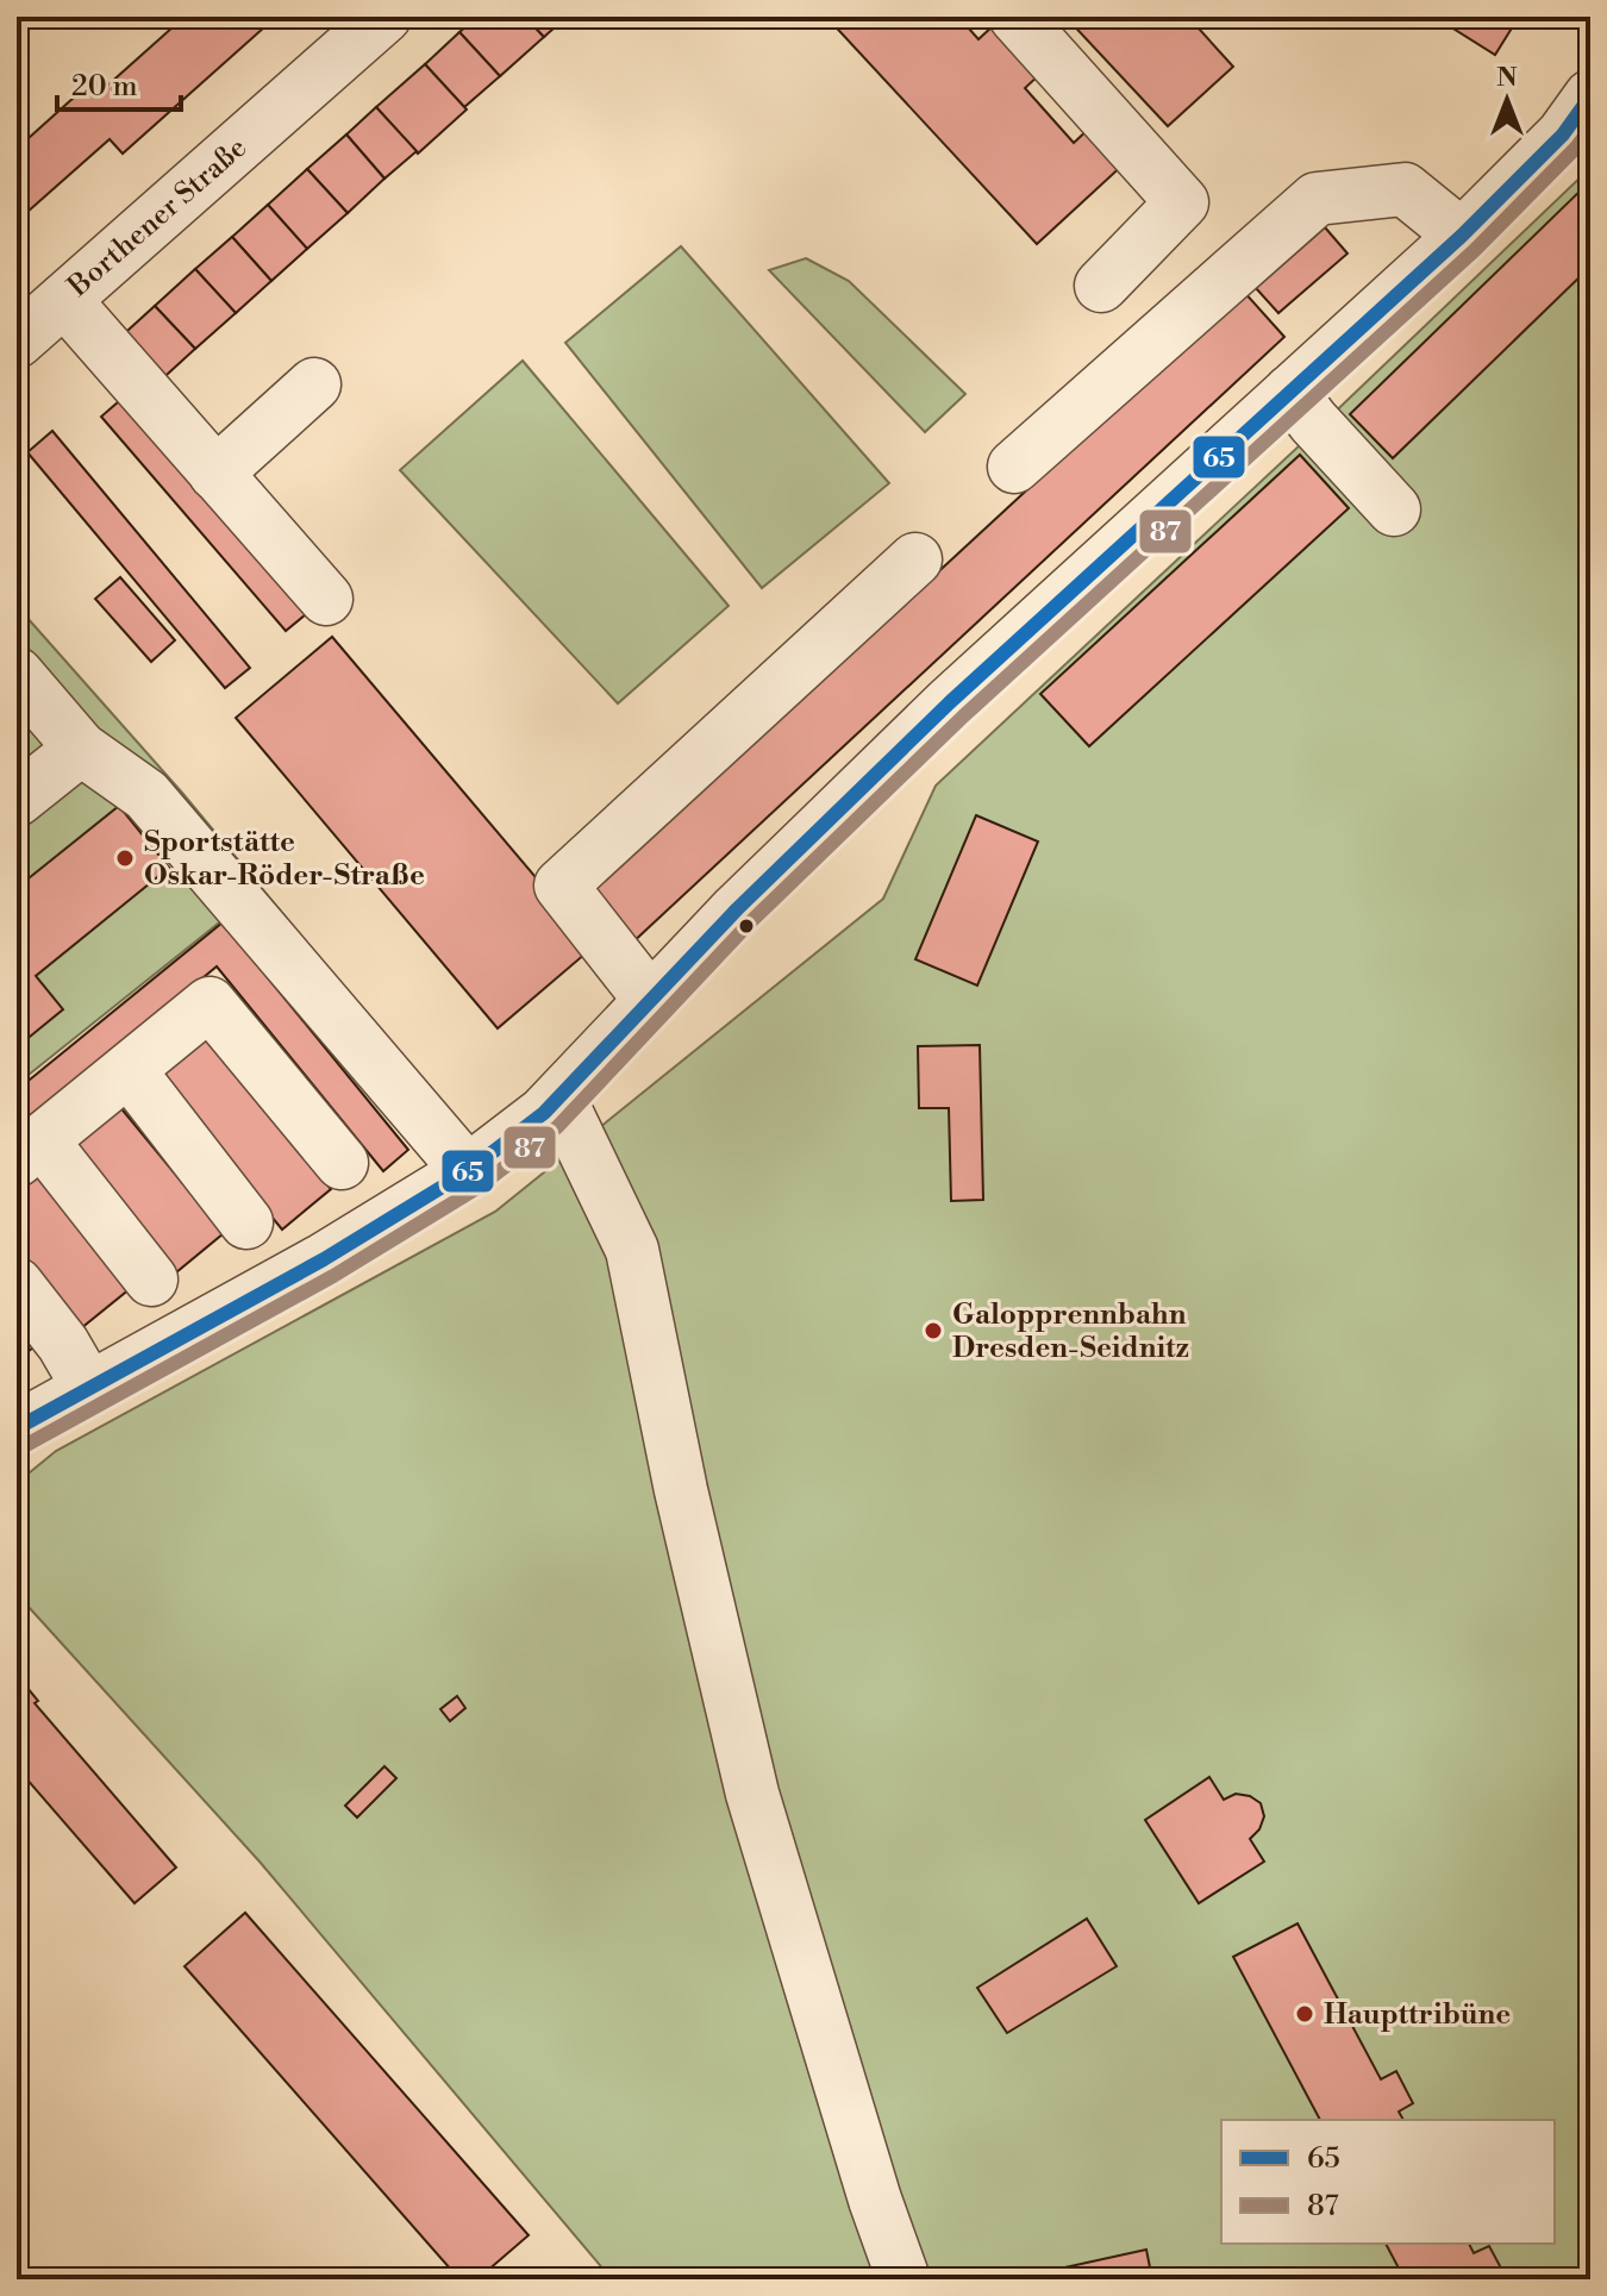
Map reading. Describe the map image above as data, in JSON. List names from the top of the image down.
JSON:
{
  "streets": {
    "street": ["Borthener Straße"]
  },
  "places": ["Sportstätte Oskar-Röder-Straße", "Galopprennbahn Dresden-Seidnitz", "Haupttribüne"],
  "lines": ["transit line 65", "transit line 87"],
  "legend": ["65", "87"],
  "scale_bar": "20 m",
  "north": "top"
}
